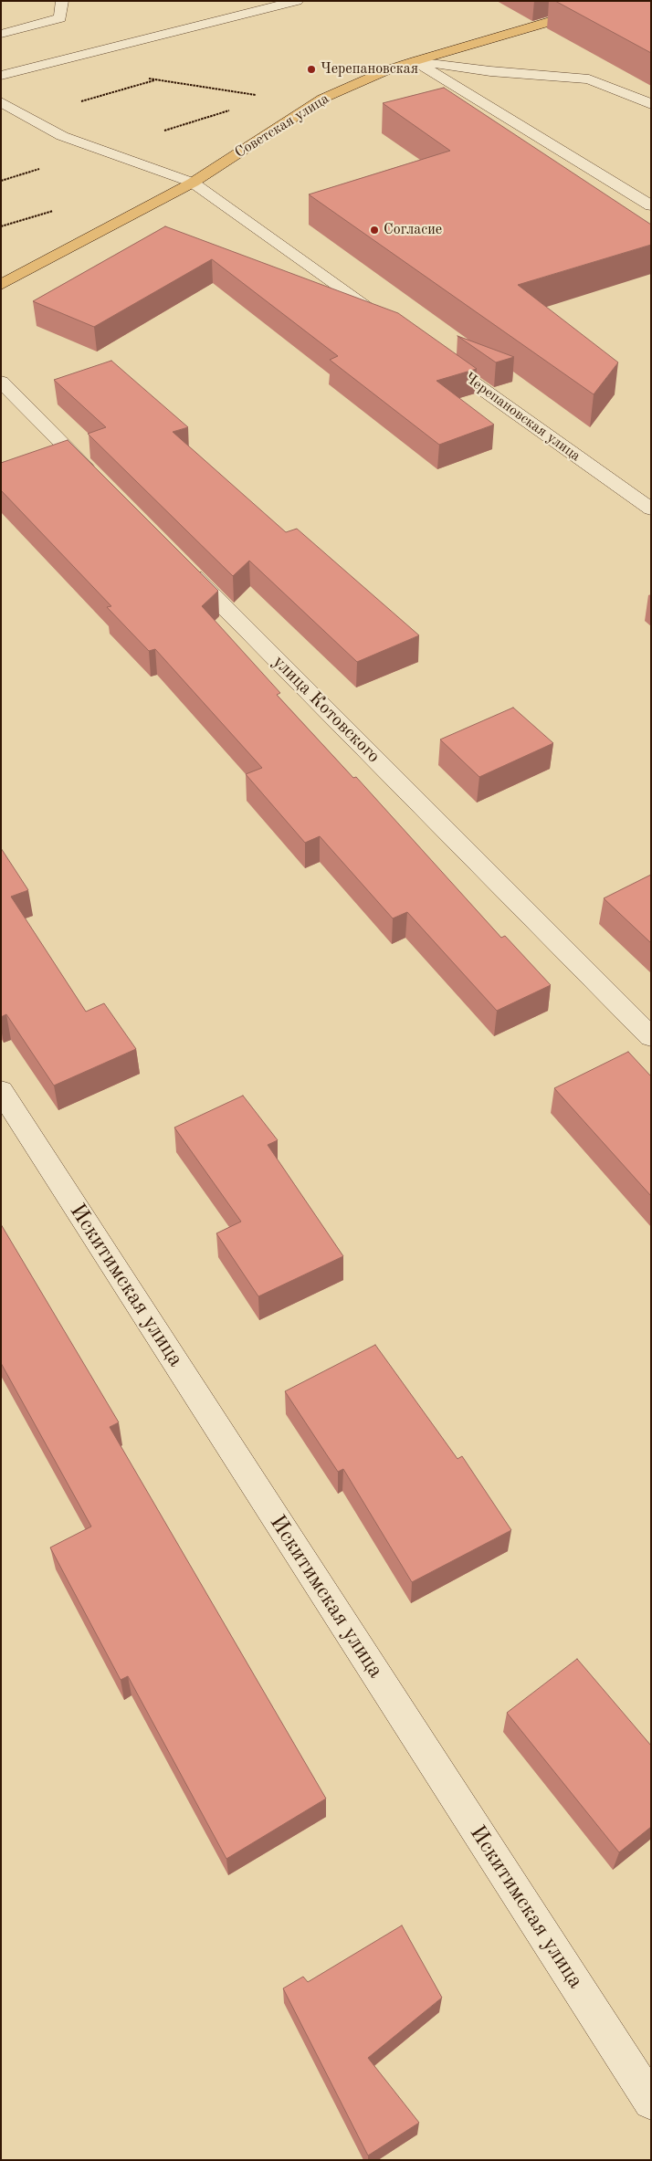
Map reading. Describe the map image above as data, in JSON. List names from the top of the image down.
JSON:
{
  "streets": {
    "main road": ["Советская улица"],
    "street": ["Черепановская улица", "улица Котовского", "Искитимская улица"]
  },
  "places": ["Черепановская", "Согласие"]
}
